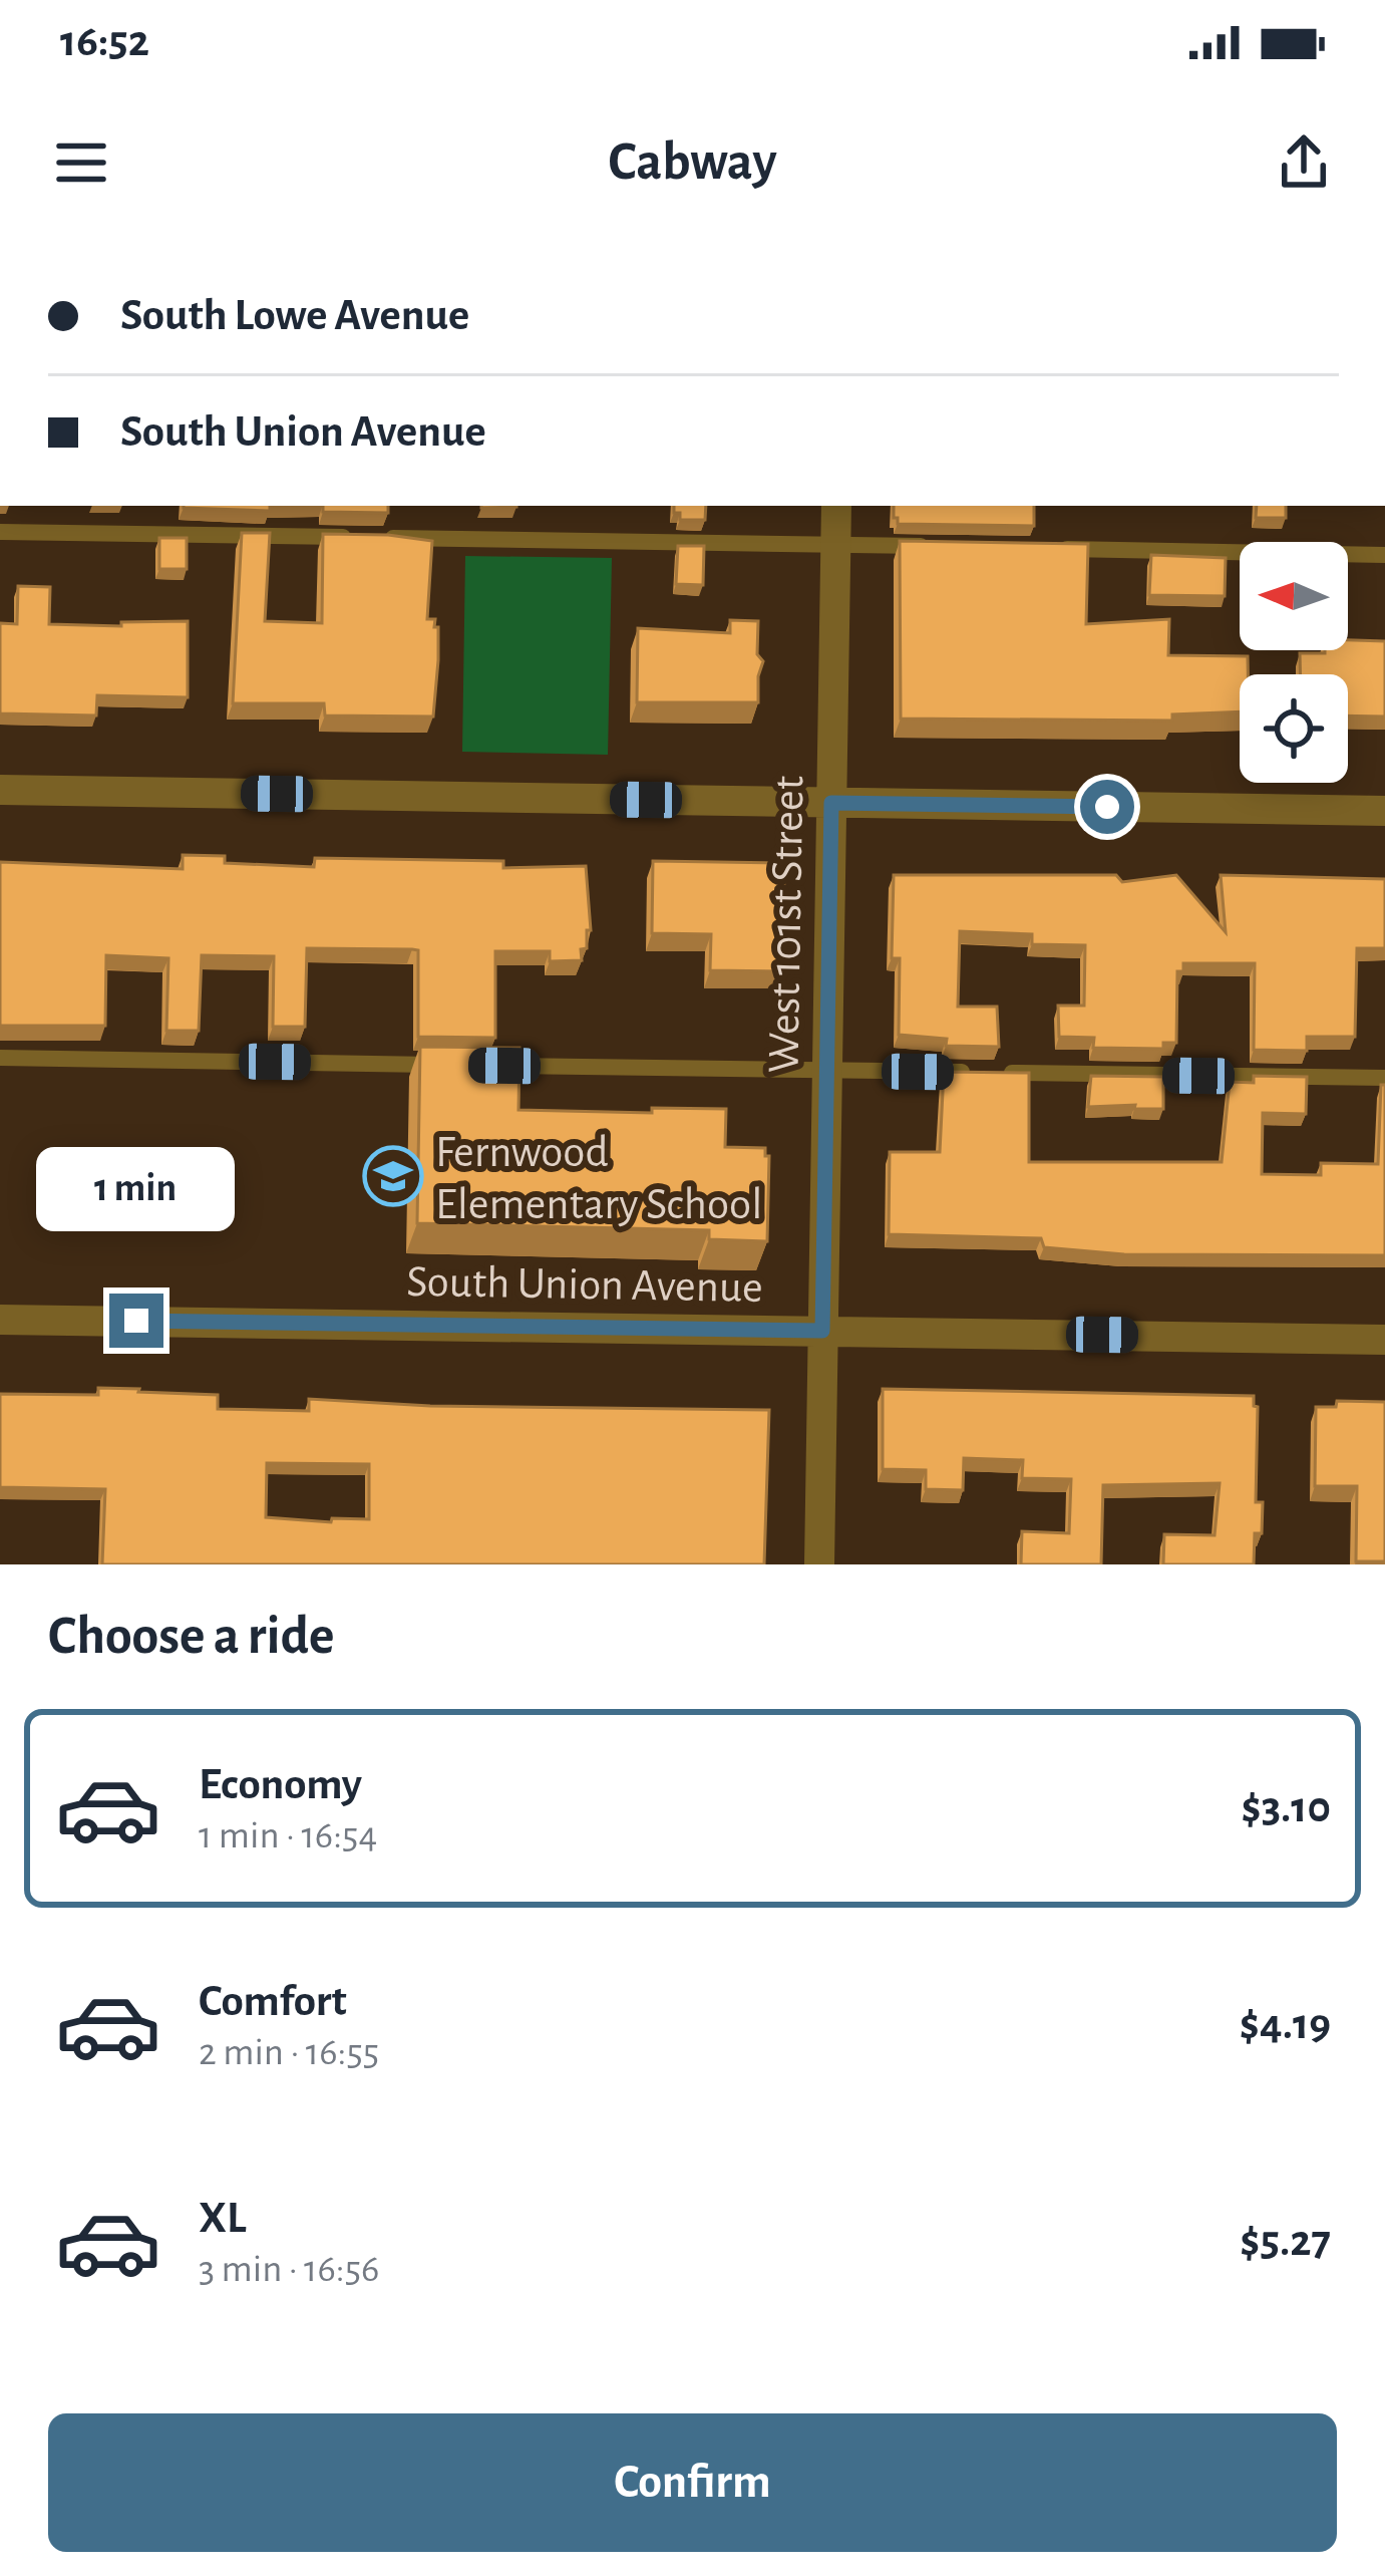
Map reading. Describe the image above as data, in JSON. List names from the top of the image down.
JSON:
{
  "streets": {
    "street": ["West 101st Street", "South Union Avenue"]
  },
  "crossings": [
    ["West 101st Street", "South Union Avenue"]
  ],
  "places": {
    "school or university": ["Fernwood Elementary School"]
  },
  "north": "left",
  "page": {
    "status": "16:52",
    "header": "Cabway",
    "banner": ["South Lowe Avenue", "South Union Avenue"],
    "bubble": "1 min",
    "heading": "Choose a ride",
    "list": [
      {
        "name": "Economy",
        "note": "1 min · 16:54",
        "value": "$3.10"
      },
      {
        "name": "Comfort",
        "note": "2 min · 16:55",
        "value": "$4.19"
      },
      {
        "name": "XL",
        "note": "3 min · 16:56",
        "value": "$5.27"
      }
    ],
    "buttons": "Confirm"
  }
}
